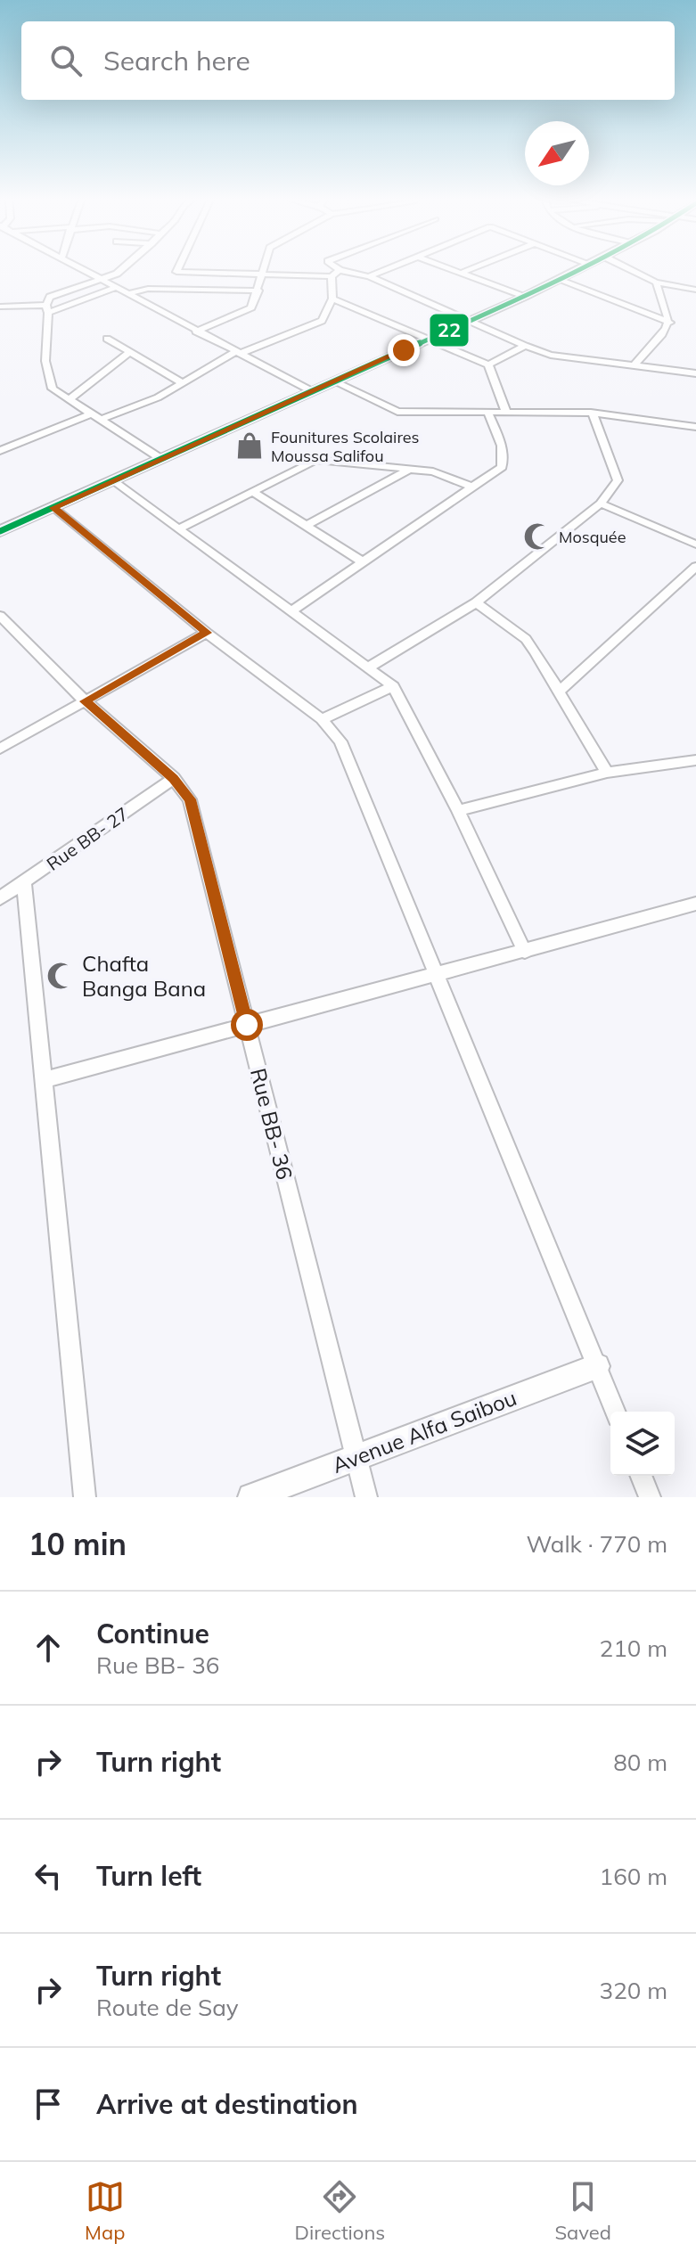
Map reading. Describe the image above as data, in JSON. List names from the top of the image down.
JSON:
{
  "streets": {
    "street": ["Rue BB- 27", "Rue BB- 36", "Avenue Alfa Saibou"]
  },
  "crossings": [
    ["Rue BB- 27", "Rue BB- 36"],
    ["Rue BB- 36", "Avenue Alfa Saibou"]
  ],
  "places": {
    "shop": ["Founitures Scolaires Moussa Salifou"],
    "mosque": ["Mosquée", "Chafta Banga Bana"]
  },
  "lines": ["transit line 22"],
  "north": "bottom left",
  "page": {
    "search": "Search here",
    "heading": ["10 min", "Walk · 770 m"],
    "list": [
      ["Continue", "Rue BB- 36", "210 m"],
      ["Turn right", "80 m"],
      ["Turn left", "160 m"],
      ["Turn right", "Route de Say", "320 m"],
      "Arrive at destination"
    ],
    "nav": ["Map", "Directions", "Saved"]
  }
}
